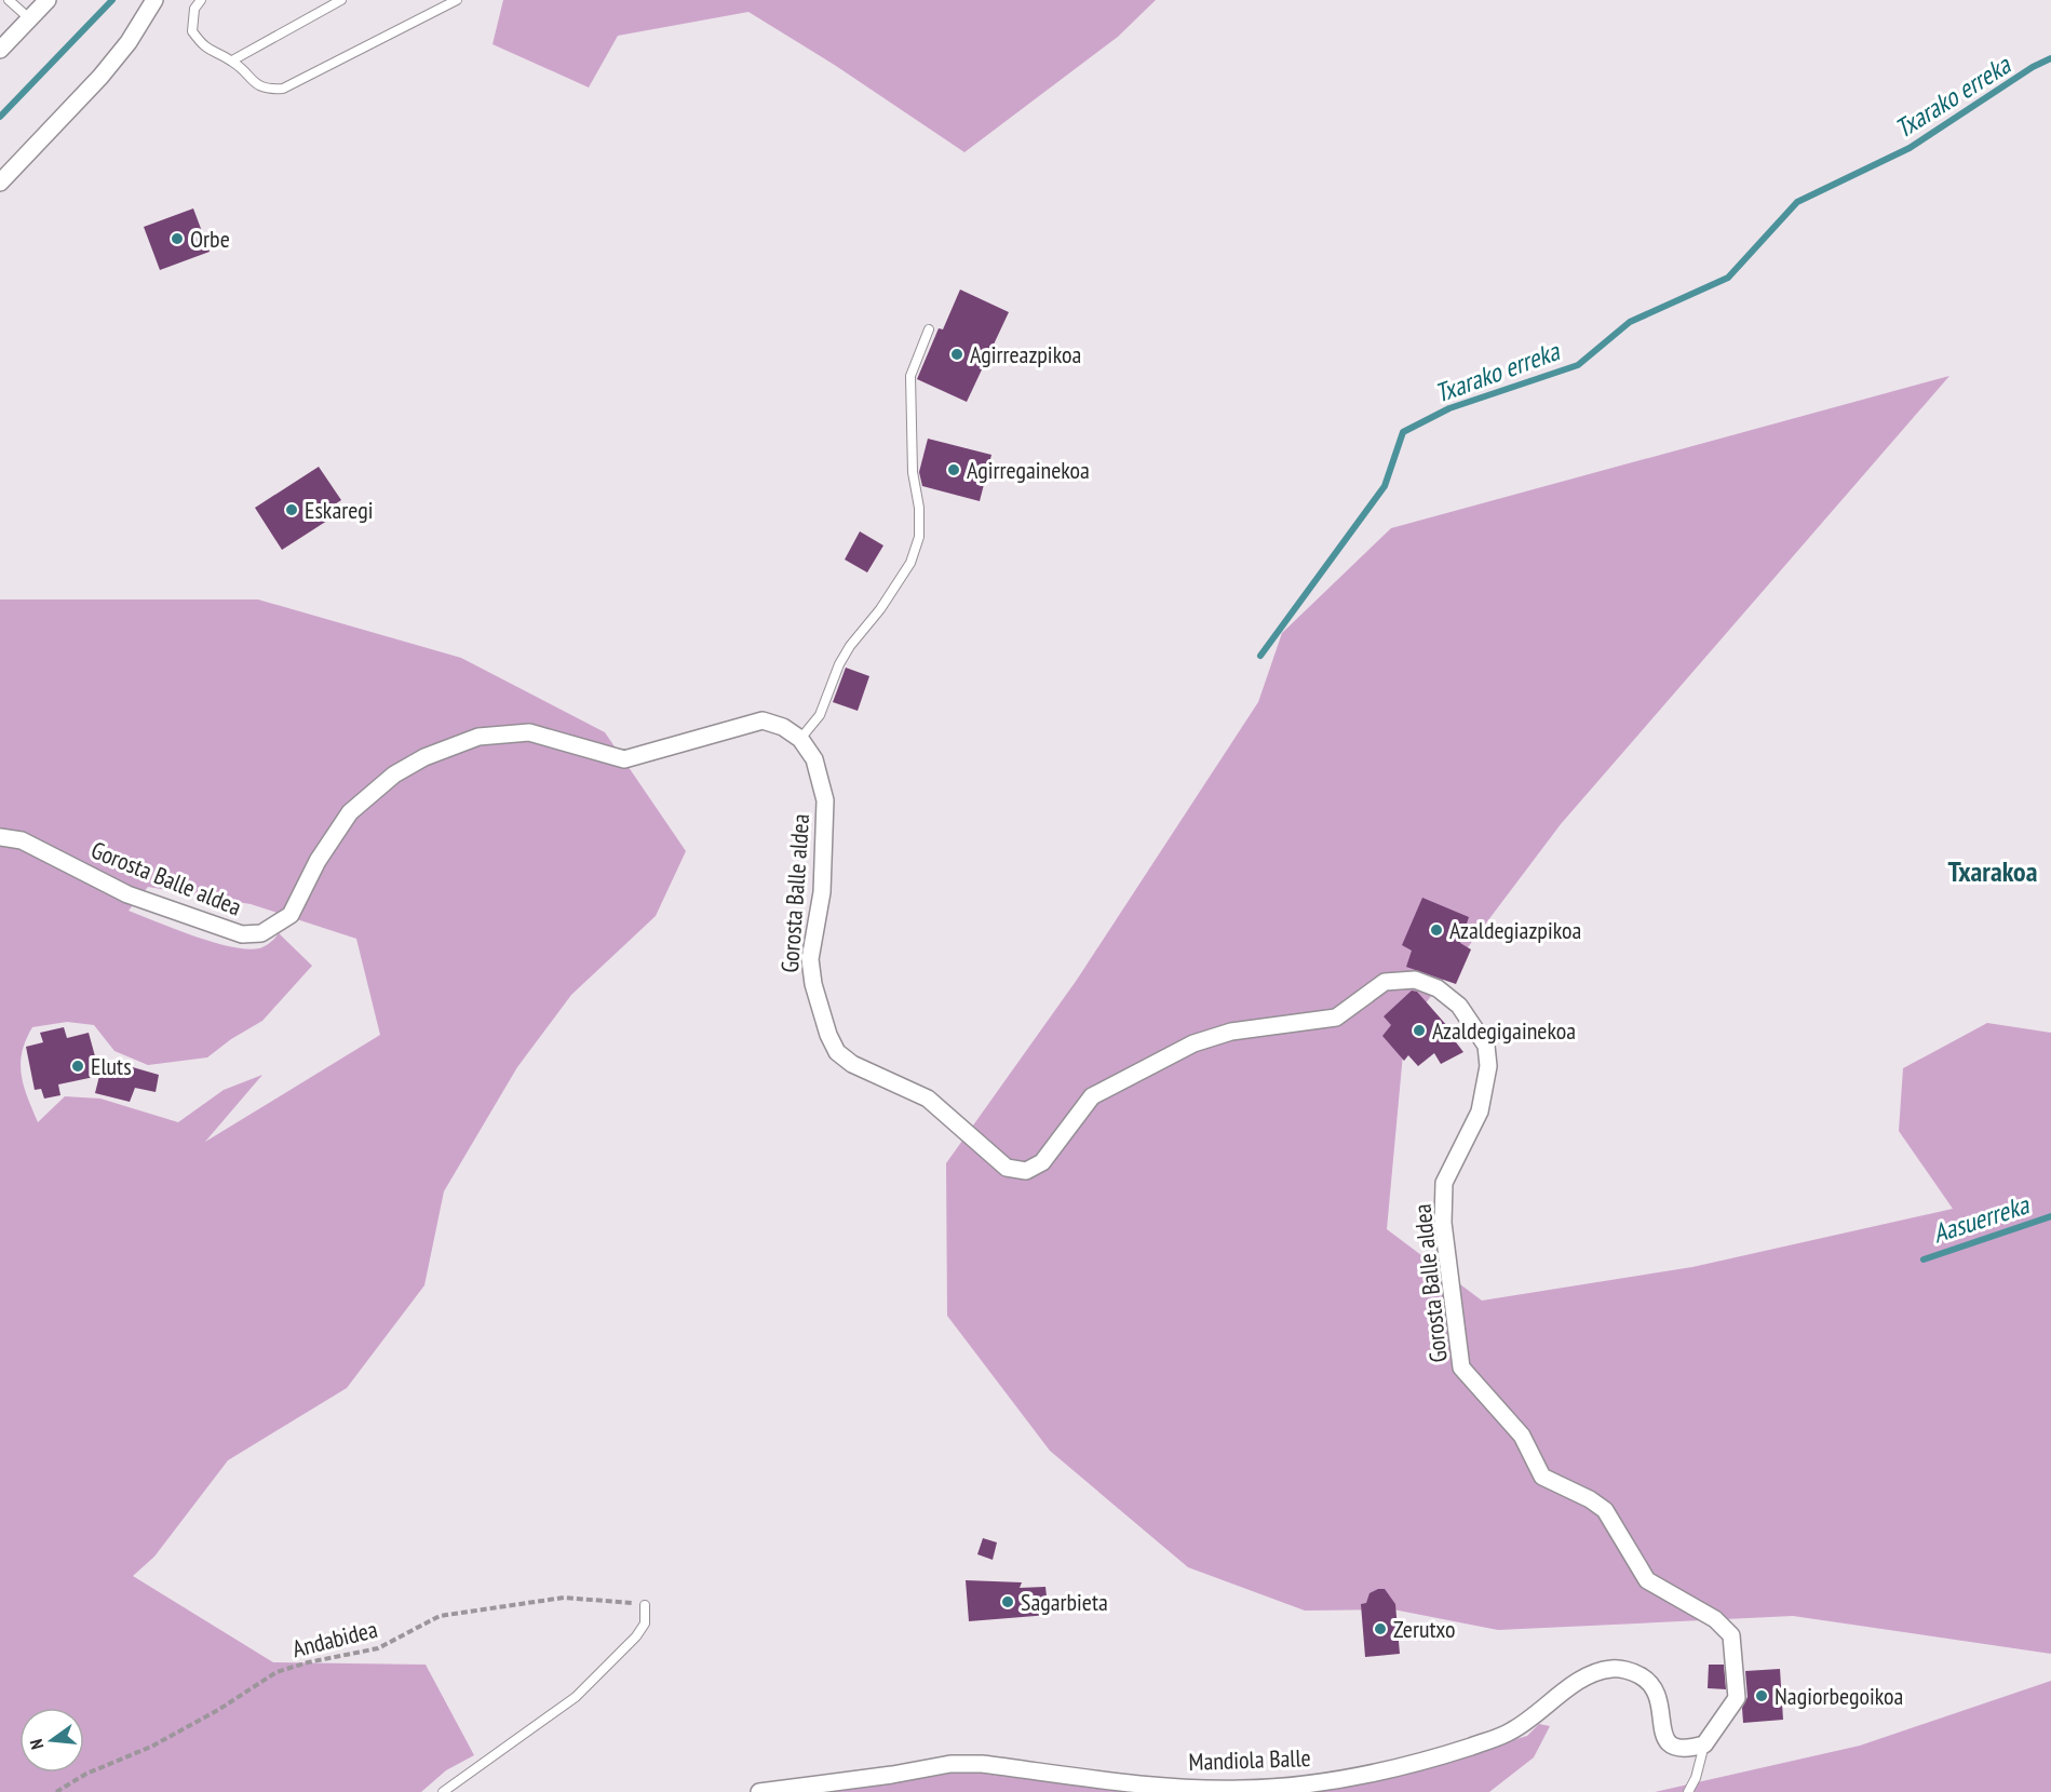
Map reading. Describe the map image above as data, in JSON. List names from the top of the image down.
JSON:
{
  "streets": {
    "street": ["Gorosta Balle aldea", "Mandiola Balle"],
    "path": ["Andabidea"]
  },
  "crossings": [
    ["Gorosta Balle aldea", "Mandiola Balle"]
  ],
  "districts": ["Txarakoa"],
  "water": ["Txarako erreka", "Aasuerreka"],
  "places": [
    "Orbe",
    "Agirreazpikoa",
    "Agirregainekoa",
    "Eskaregi",
    "Azaldegiazpikoa",
    "Azaldegigainekoa",
    "Eluts",
    "Sagarbieta",
    "Zerutxo",
    "Nagiorbegoikoa"
  ],
  "north": "left"
}
